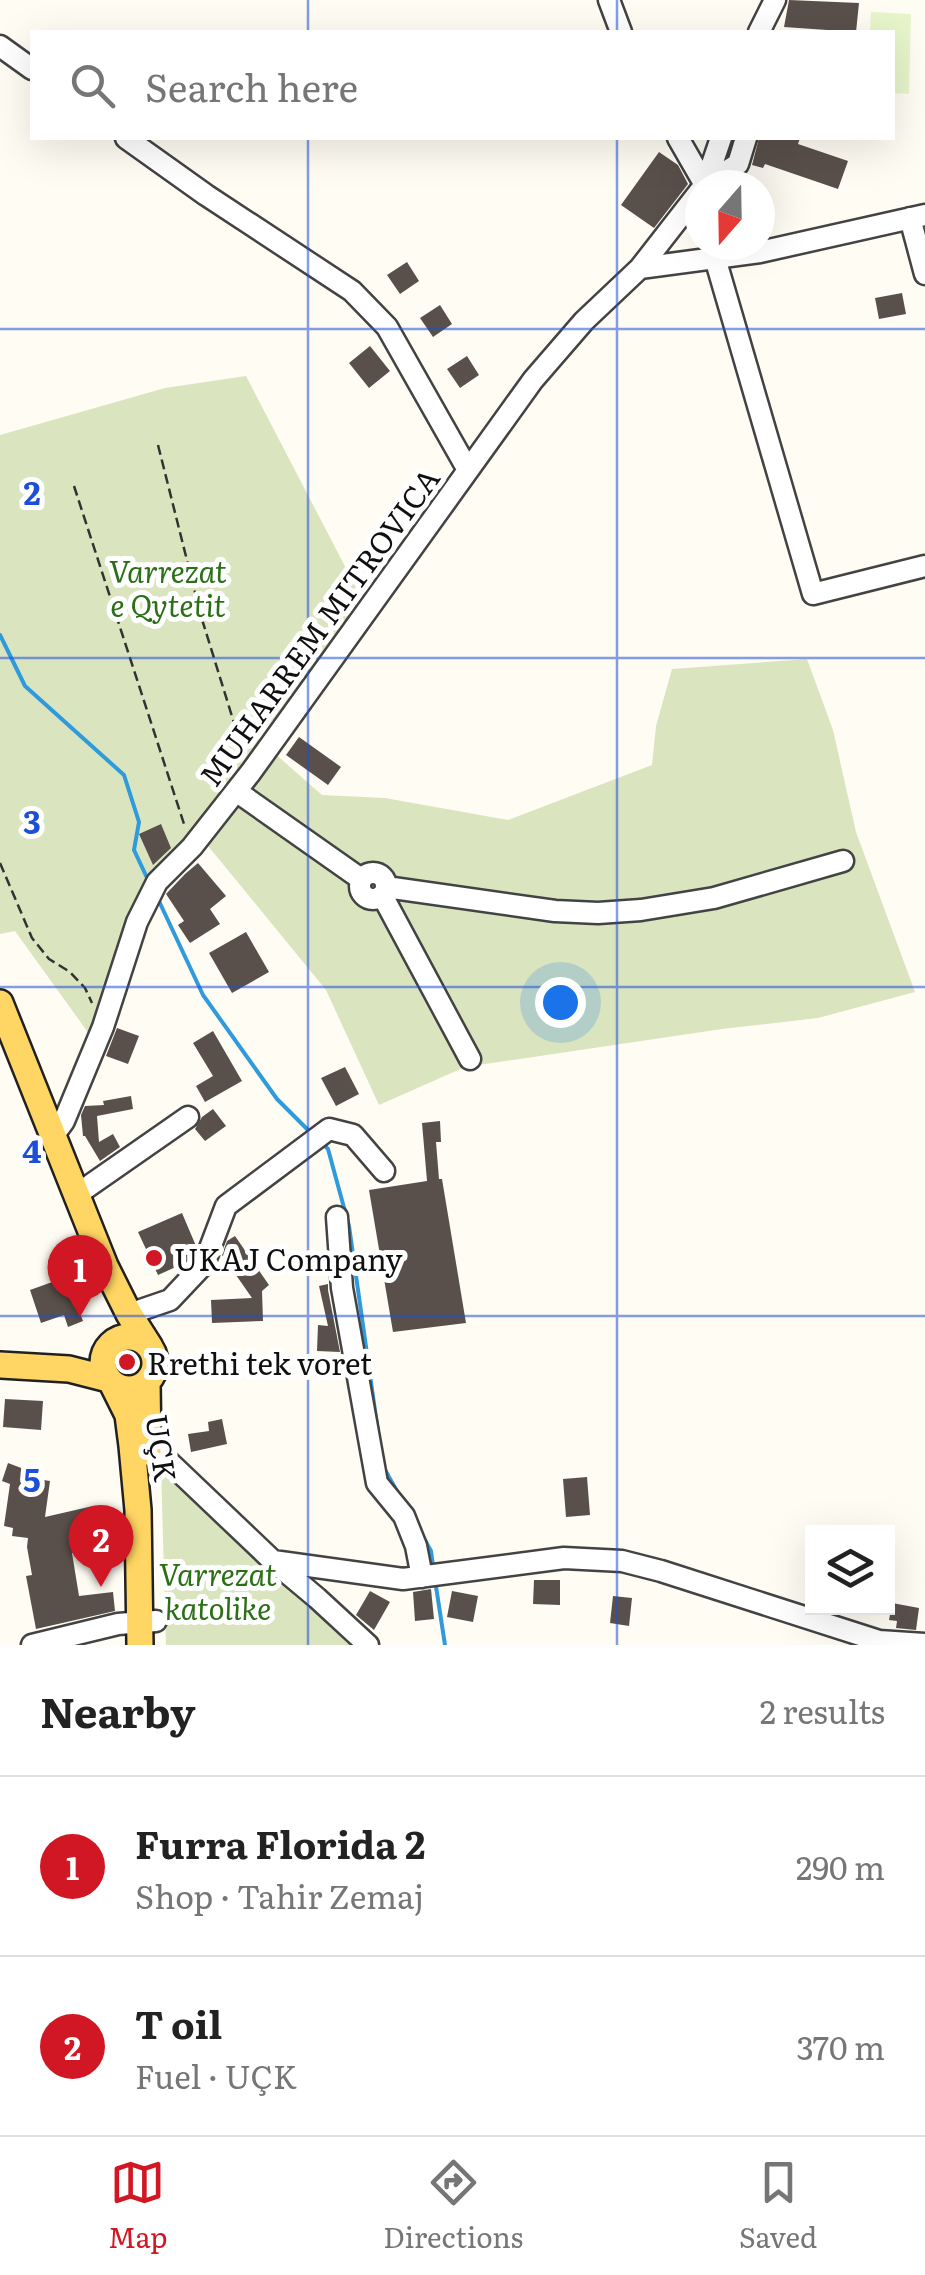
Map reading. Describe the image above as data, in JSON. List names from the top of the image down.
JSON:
{
  "streets": {
    "main road": ["UÇK"],
    "street": ["MUHARREM MITROVICA"]
  },
  "parks": ["Varrezat e Qytetit", "Varrezat katolike"],
  "places": ["UKAJ Company", "Rrethi tek voret"],
  "north": "bottom",
  "page": {
    "search": "Search here",
    "pins": ["1", "2"],
    "heading": ["Nearby", "2 results"],
    "list": [
      {
        "mark": "1",
        "name": "Furra Florida 2",
        "note": "Shop · Tahir Zemaj",
        "value": "290 m"
      },
      {
        "mark": "2",
        "name": "T oil",
        "note": "Fuel · UÇK",
        "value": "370 m"
      }
    ],
    "nav": ["Map", "Directions", "Saved"]
  },
  "grid": {
    "rows": [
      "2",
      "3",
      "4",
      "5"
    ]
  }
}
